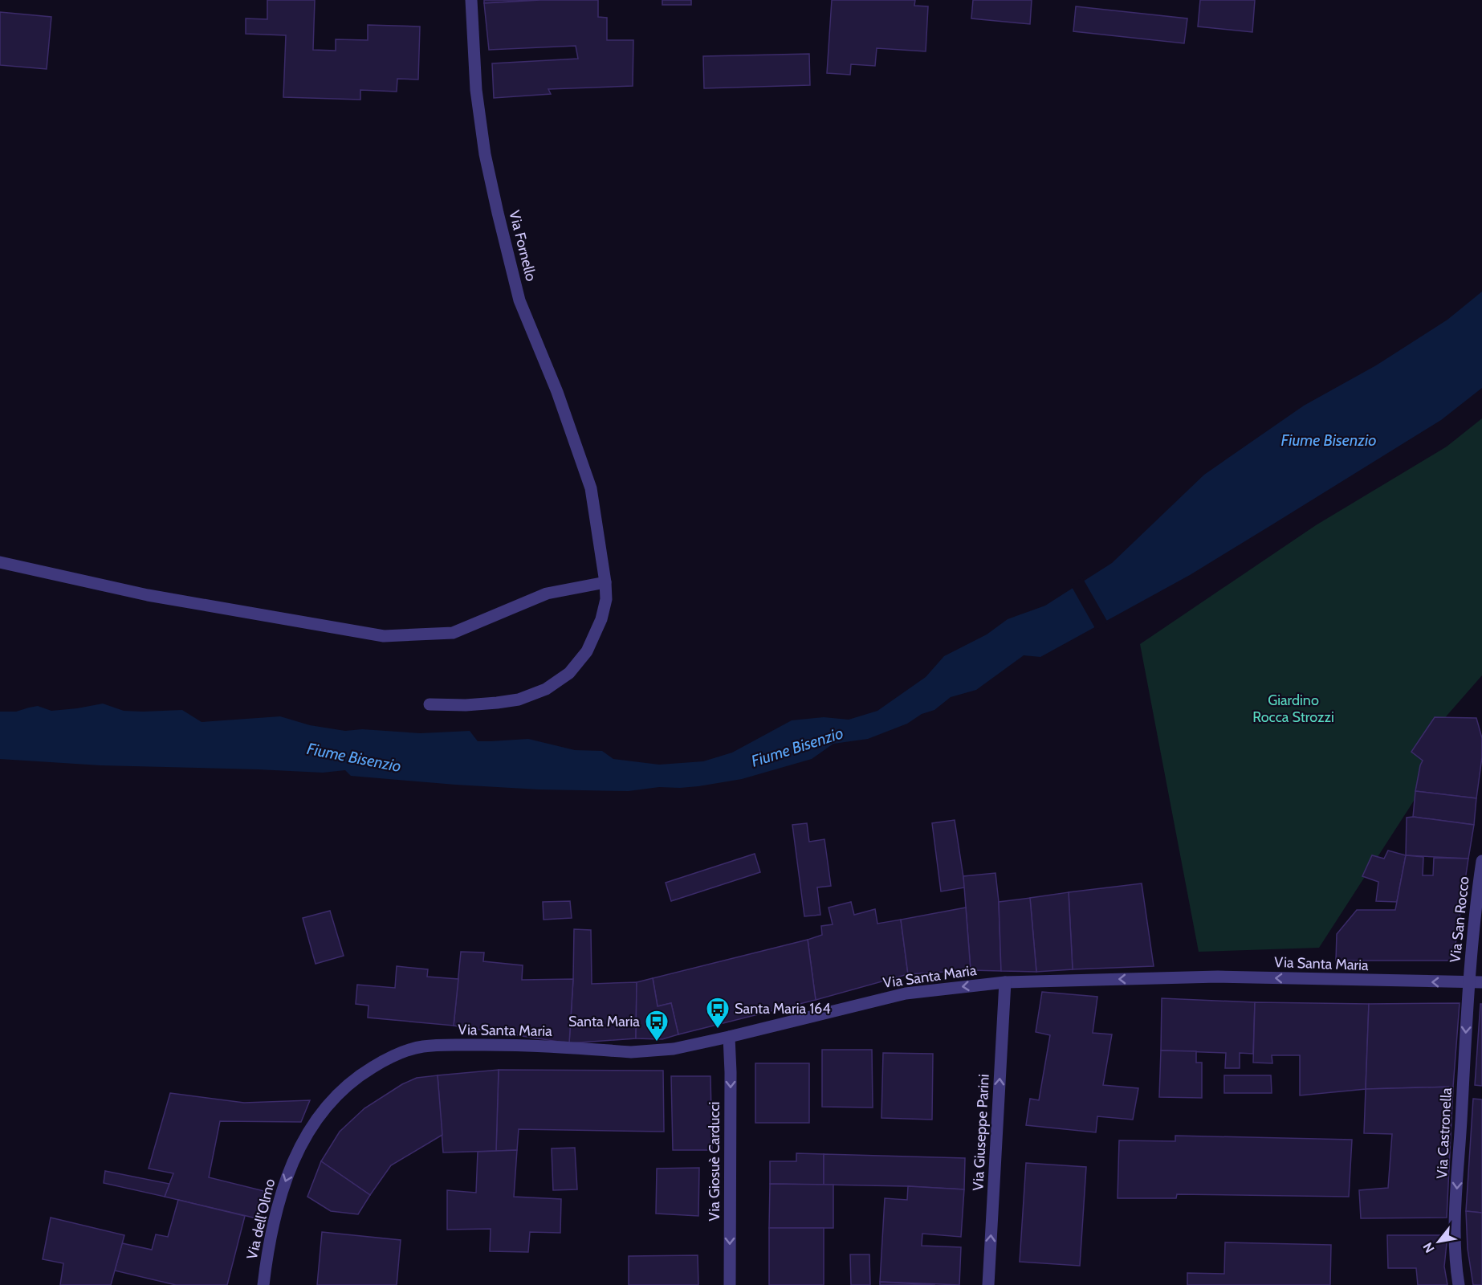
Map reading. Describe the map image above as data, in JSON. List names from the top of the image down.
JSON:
{
  "streets": {
    "street": [
      "Via Fornello",
      "Via San Rocco",
      "Via Santa Maria",
      "Via Giuseppe Parini",
      "Via Castronella",
      "Via Giosuè Carducci",
      "Via dell'Olmo"
    ]
  },
  "crossings": [
    ["Via San Rocco", "Via Santa Maria"],
    ["Via San Rocco", "Via Castronella"],
    ["Via Santa Maria", "Via Giuseppe Parini"],
    ["Via Santa Maria", "Via Castronella"],
    ["Via Santa Maria", "Via Giosuè Carducci"],
    ["Via Santa Maria", "Via dell'Olmo"]
  ],
  "one_way": [
    "Via Santa Maria",
    "Via Giuseppe Parini",
    "Via Castronella",
    "Via Giosuè Carducci",
    "Via dell'Olmo"
  ],
  "water": ["Fiume Bisenzio"],
  "parks": ["Giardino Rocca Strozzi"],
  "places": {
    "bus stop": ["Santa Maria 164", "Santa Maria"]
  },
  "north": "bottom left"
}
